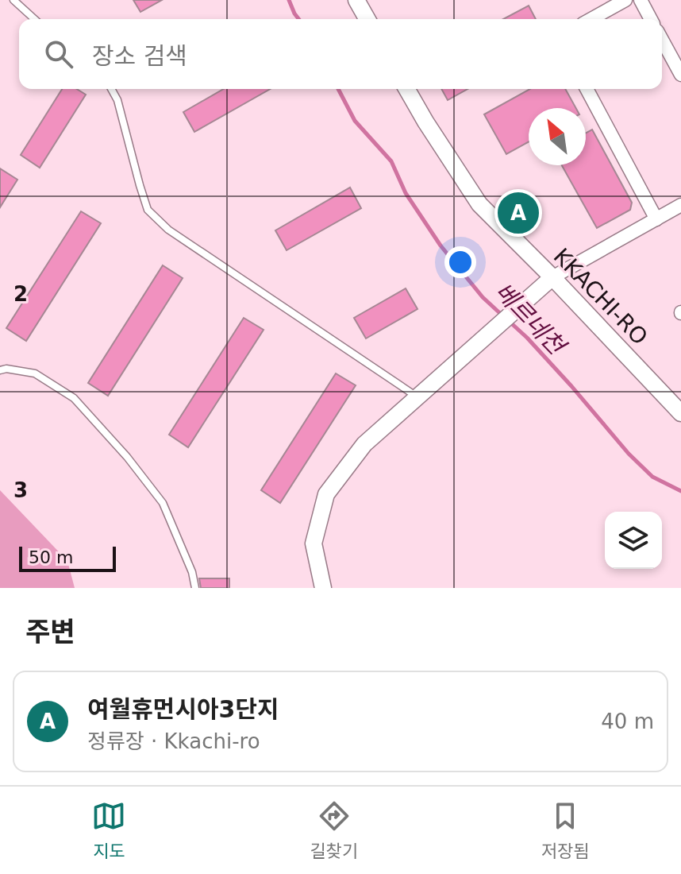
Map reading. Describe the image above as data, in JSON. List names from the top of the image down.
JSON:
{
  "streets": {
    "street": ["KKACHI-RO"]
  },
  "water": ["베르네천"],
  "scale_bar": "50 m",
  "north": "top left",
  "page": {
    "search": "장소 검색",
    "pins": "A",
    "scale": "50 m",
    "heading": "주변",
    "list": [
      {
        "mark": "A",
        "name": "여월휴먼시아3단지",
        "note": "정류장 · Kkachi-ro",
        "value": "40 m"
      }
    ],
    "nav": ["지도", "길찾기", "저장됨"]
  },
  "grid": {
    "rows": ["2", "3"]
  }
}
